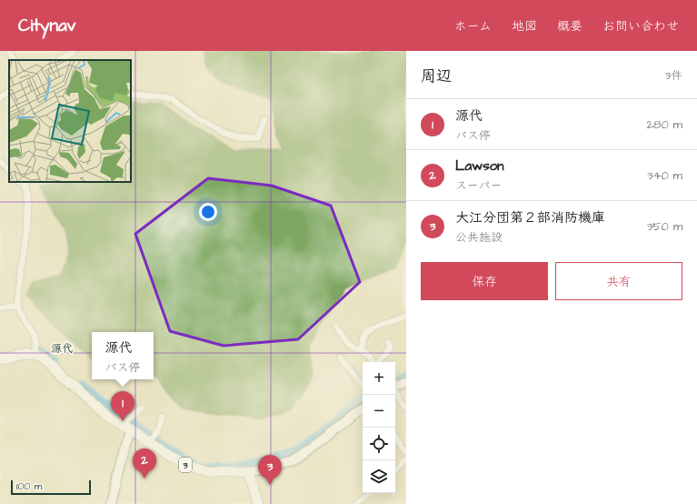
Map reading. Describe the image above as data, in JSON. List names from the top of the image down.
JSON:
{
  "streets": {
    "main road": ["3"]
  },
  "districts": ["源代"],
  "scale_bar": "100 m",
  "page": {
    "header": "Citynav",
    "nav": [
      "ホーム",
      "地図",
      "概要",
      "お問い合わせ"
    ],
    "heading": ["周辺", "3件"],
    "list": [
      {
        "mark": "1",
        "name": "源代",
        "note": "バス停",
        "value": "280 m"
      },
      {
        "mark": "2",
        "name": "Lawson",
        "note": "スーパー",
        "value": "340 m"
      },
      {
        "mark": "3",
        "name": "大江分団第２部消防機庫",
        "note": "公共施設",
        "value": "350 m"
      }
    ],
    "buttons": ["保存", "共有"],
    "popup": ["源代", "バス停"],
    "map_buttons": ["+", "−"],
    "pins": ["1", "2", "3"],
    "scale": "100 m"
  }
}
